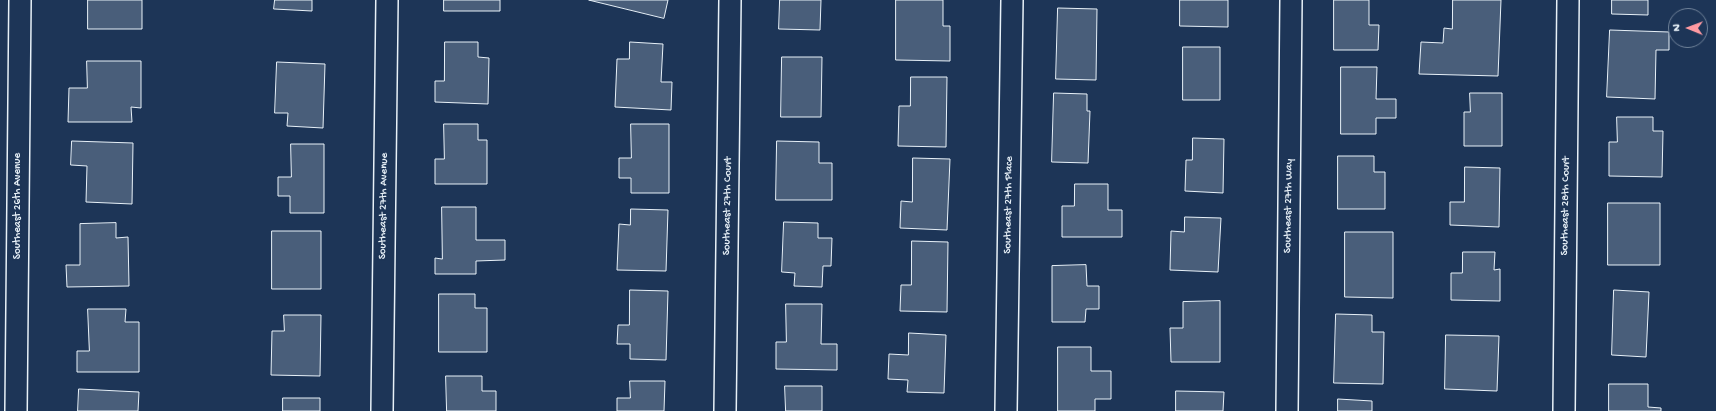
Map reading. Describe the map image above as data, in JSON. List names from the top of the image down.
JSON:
{
  "streets": {
    "street": [
      "Southeast 27th Place",
      "Southeast 26th Avenue",
      "Southeast 27th Avenue",
      "Southeast 27th Court",
      "Southeast 27th Way",
      "Southeast 28th Court"
    ]
  },
  "north": "left"
}
